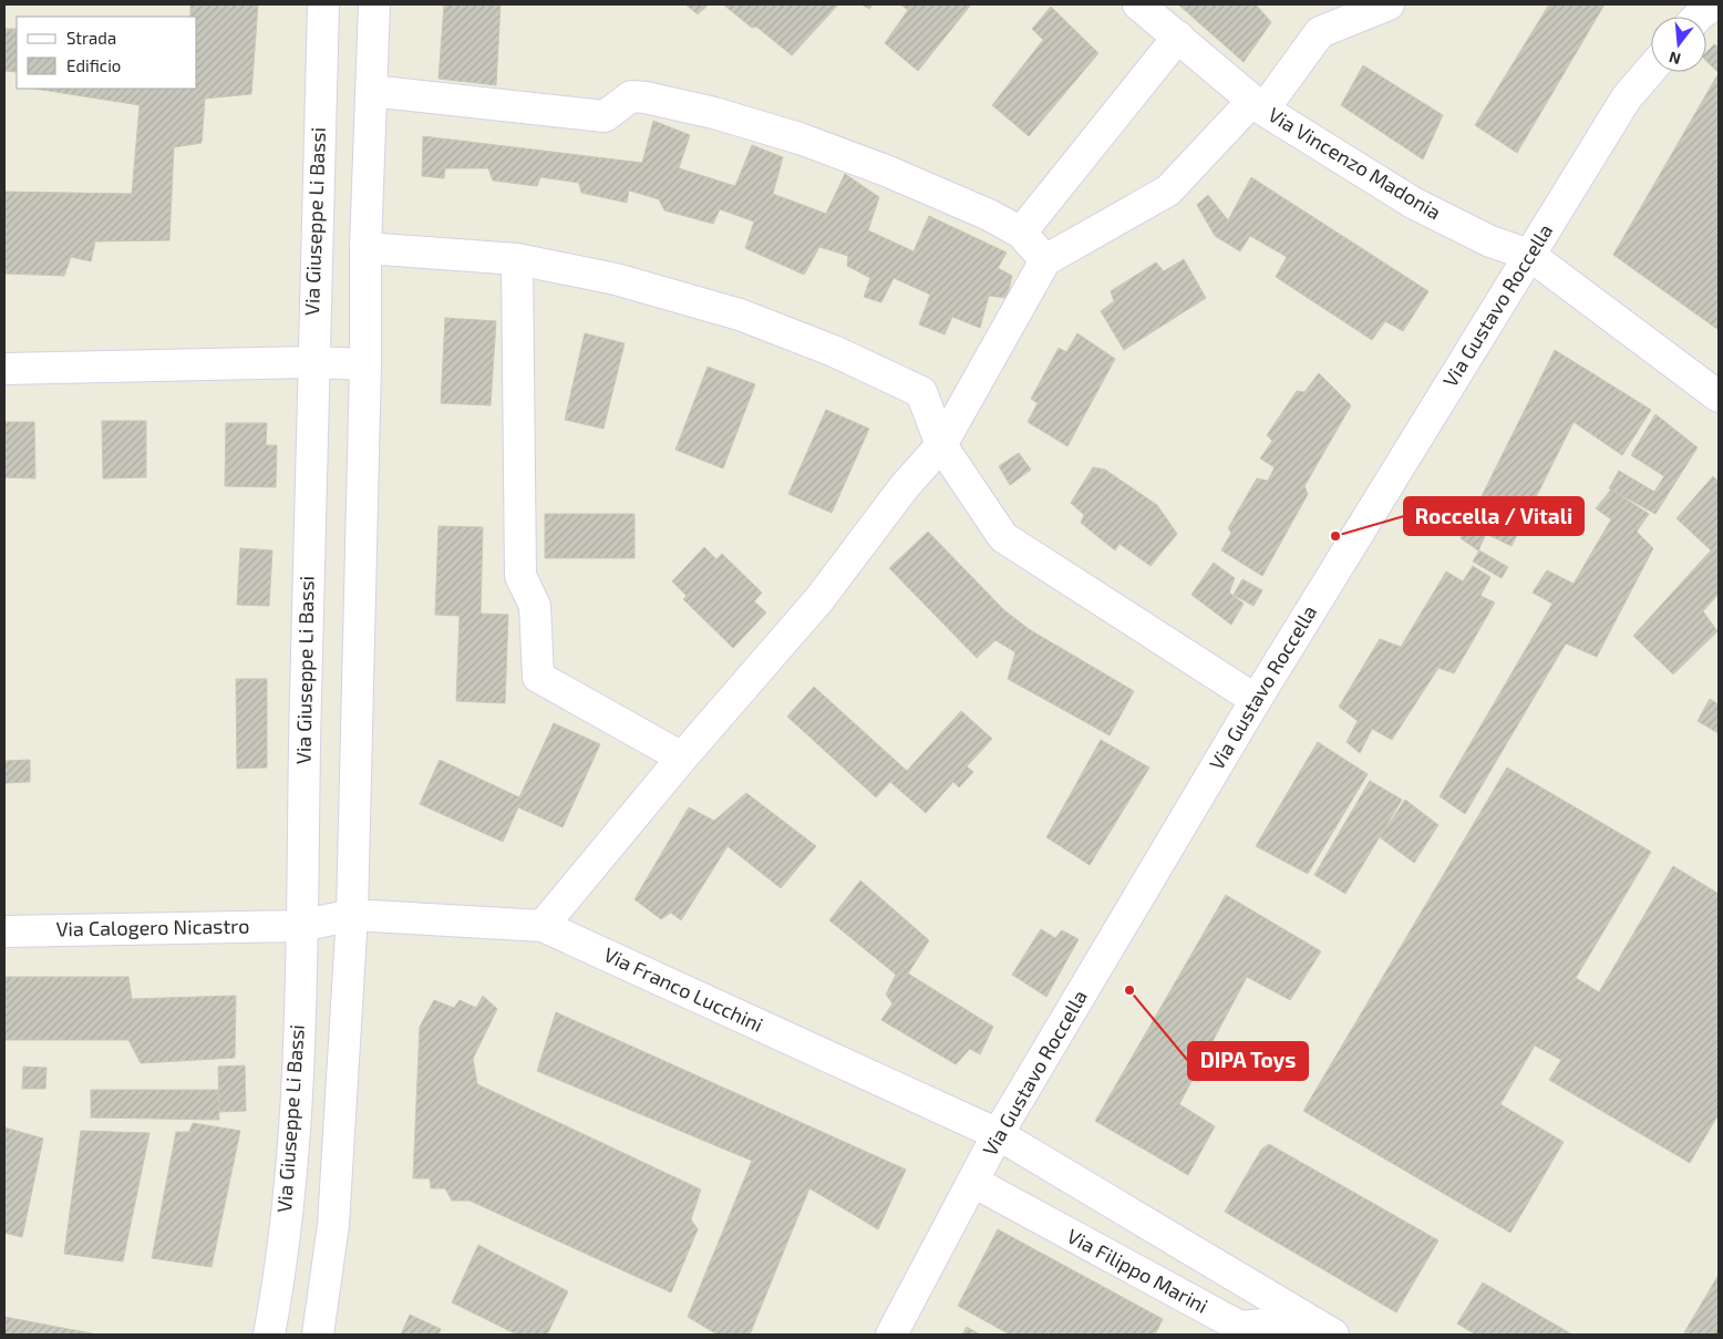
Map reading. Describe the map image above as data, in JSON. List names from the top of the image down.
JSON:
{
  "streets": {
    "street": [
      "Via Vincenzo Madonia",
      "Via Giuseppe Li Bassi",
      "Via Gustavo Roccella",
      "Via Calogero Nicastro",
      "Via Franco Lucchini",
      "Via Filippo Marini"
    ]
  },
  "crossings": [
    ["Via Vincenzo Madonia", "Via Gustavo Roccella"],
    ["Via Giuseppe Li Bassi", "Via Calogero Nicastro"],
    ["Via Gustavo Roccella", "Via Franco Lucchini"],
    ["Via Gustavo Roccella", "Via Filippo Marini"],
    ["Via Calogero Nicastro", "Via Franco Lucchini"],
    ["Via Franco Lucchini", "Via Filippo Marini"]
  ],
  "places": ["Roccella / Vitali", "DIPA Toys"],
  "legend": ["Strada", "Edificio"],
  "north": "bottom"
}
